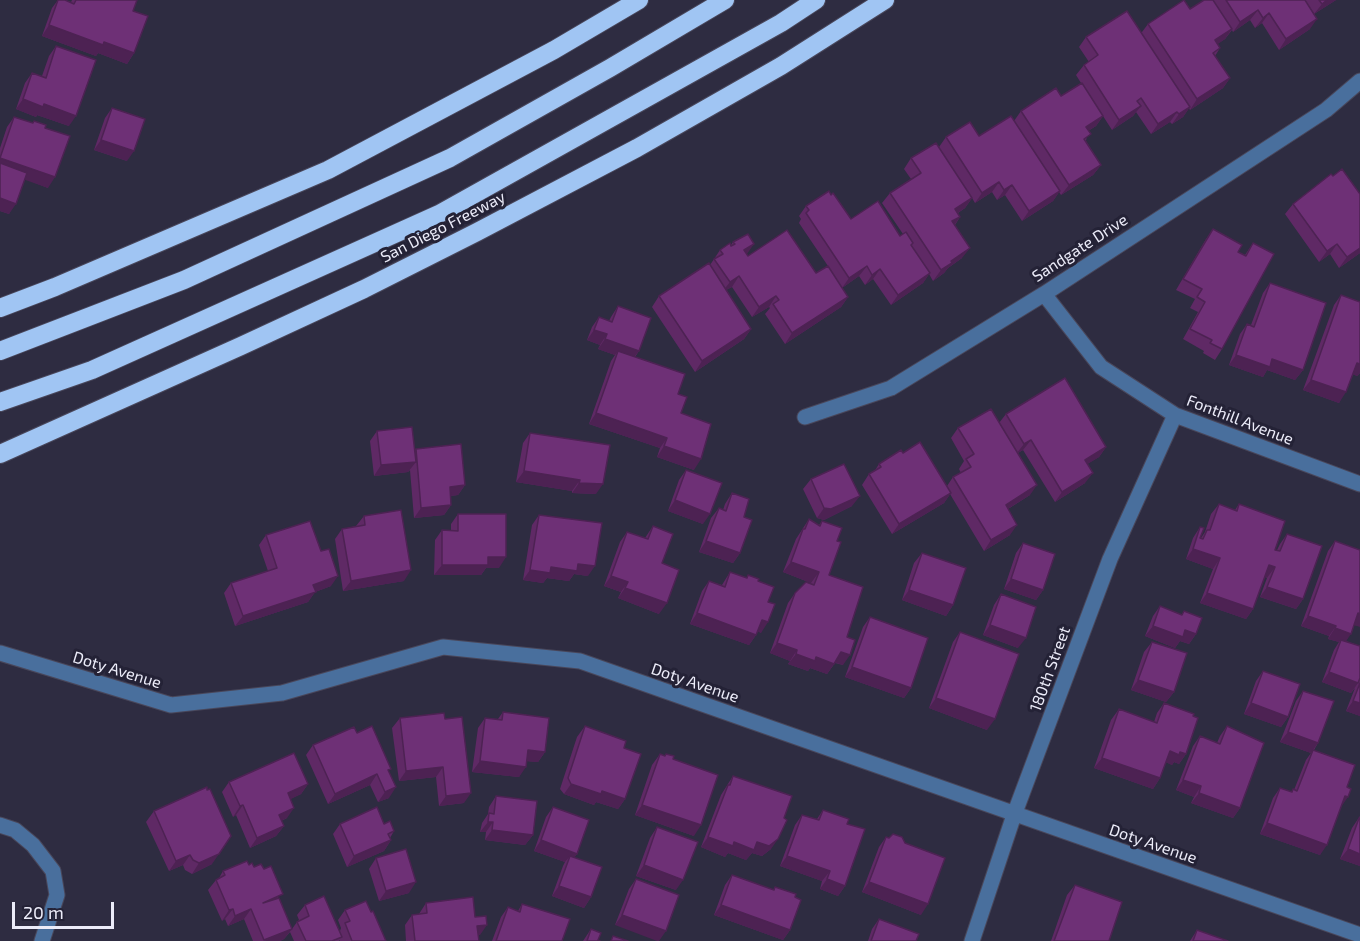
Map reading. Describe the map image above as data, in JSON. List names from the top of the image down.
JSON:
{
  "streets": {
    "highway": ["San Diego Freeway"],
    "street": [
      "Sandgate Drive",
      "Fonthill Avenue",
      "180th Street",
      "Doty Avenue"
    ]
  },
  "crossings": [
    ["Sandgate Drive", "Fonthill Avenue"],
    ["Fonthill Avenue", "180th Street"],
    ["180th Street", "Doty Avenue"]
  ],
  "scale_bar": "20 m"
}
